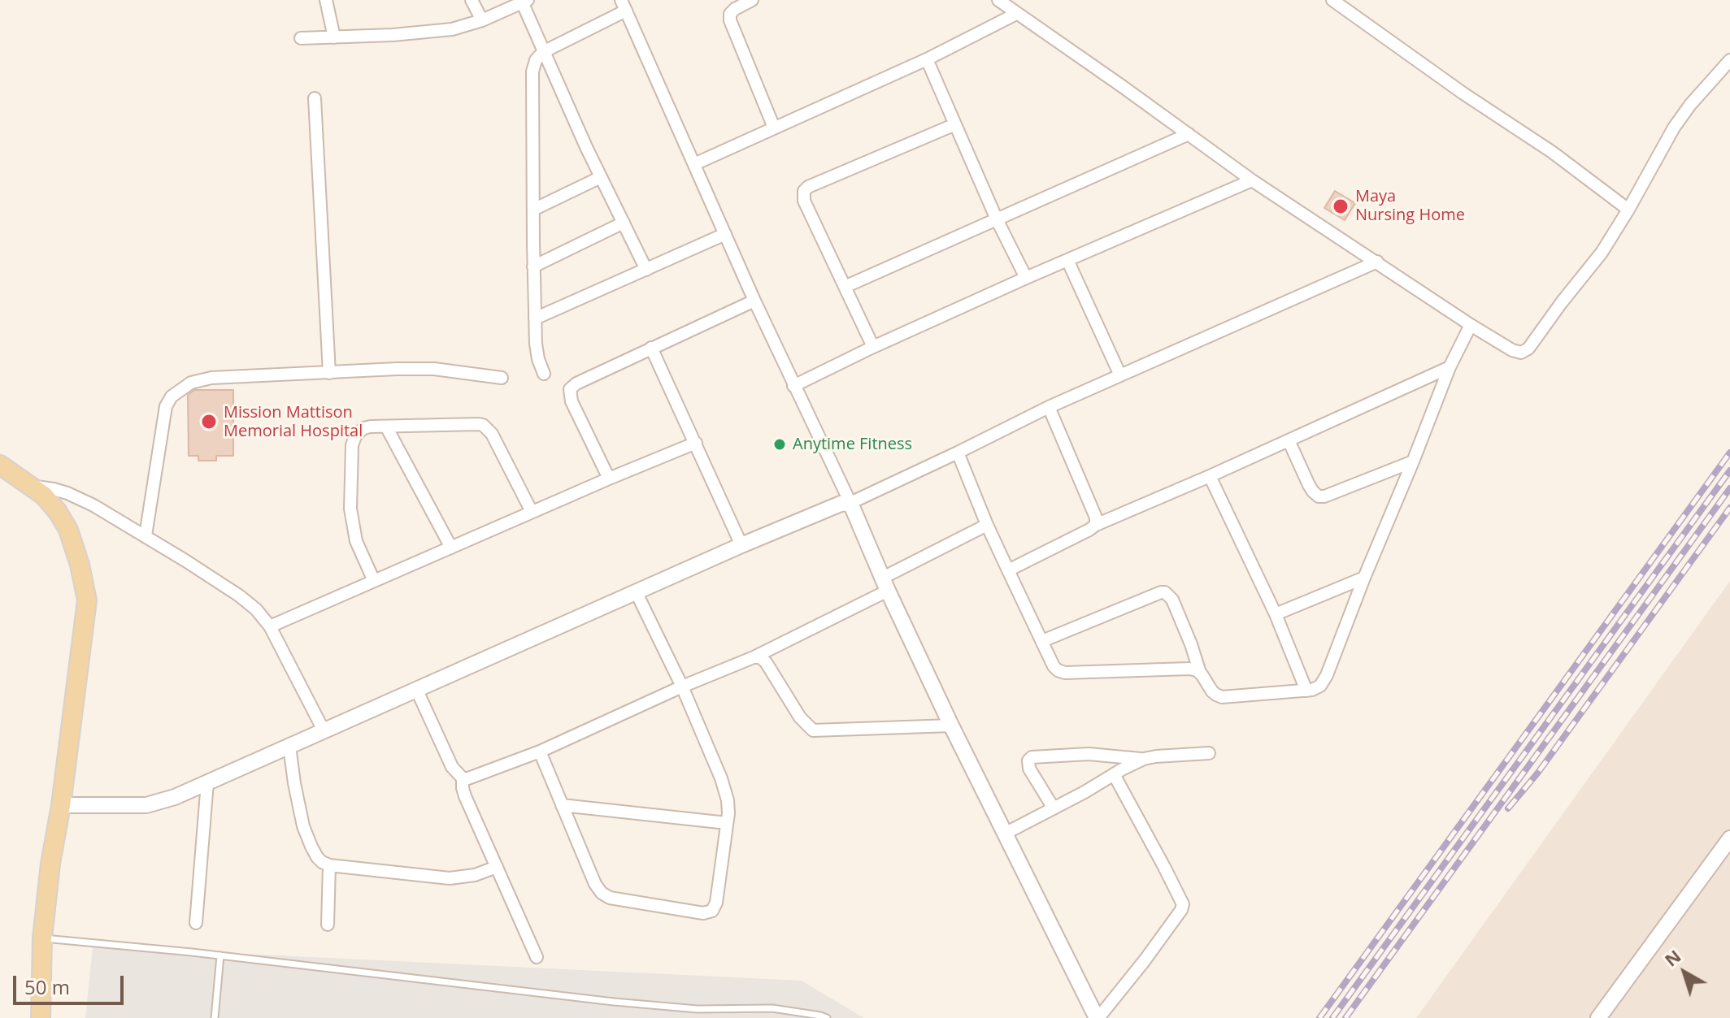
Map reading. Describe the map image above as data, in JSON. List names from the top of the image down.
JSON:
{
  "places": ["Maya Nursing Home", "Mission Mattison Memorial Hospital", "Anytime Fitness"],
  "scale_bar": "50 m",
  "north": "top left"
}
